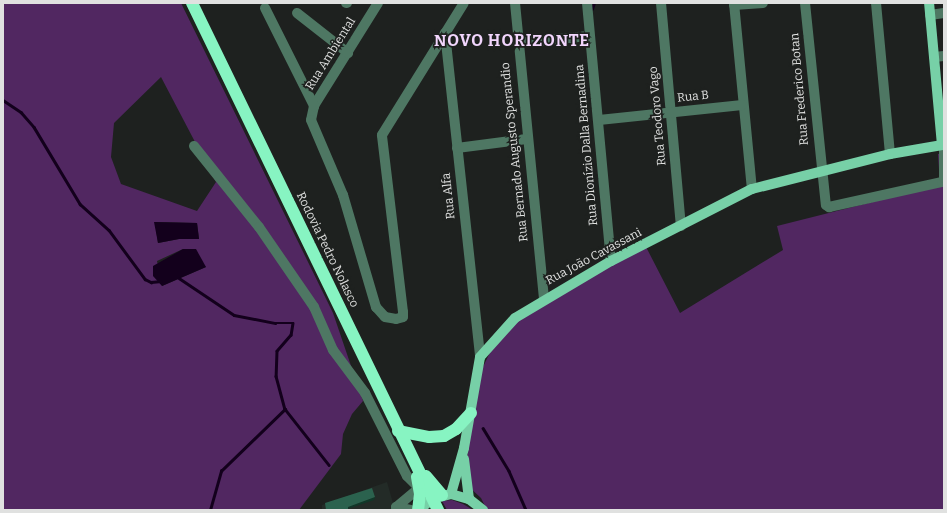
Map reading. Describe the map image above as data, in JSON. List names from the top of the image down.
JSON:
{
  "streets": {
    "highway": ["Rodovia Pedro Nolasco"],
    "main road": ["Rua João Cavassani"],
    "street": [
      "Rua Ambiental",
      "Rua Frederico Botan",
      "Rua B",
      "Rua Teodoro Vago",
      "Rua Dionízio Dalla Bernadina",
      "Rua Bernado Augusto Sperandio",
      "Rua Alfa"
    ]
  },
  "crossings": [
    ["Rua Ambiental", "Rua Alfa"],
    ["Rua Frederico Botan", "Rua João Cavassani"],
    ["Rua B", "Rua Teodoro Vago"],
    ["Rua B", "Rua Dionízio Dalla Bernadina"],
    ["Rua Teodoro Vago", "Rua João Cavassani"],
    ["Rua Dionízio Dalla Bernadina", "Rua João Cavassani"],
    ["Rua Bernado Augusto Sperandio", "Rua João Cavassani"],
    ["Rua Alfa", "Rua João Cavassani"]
  ],
  "districts": ["NOVO HORIZONTE"]
}
